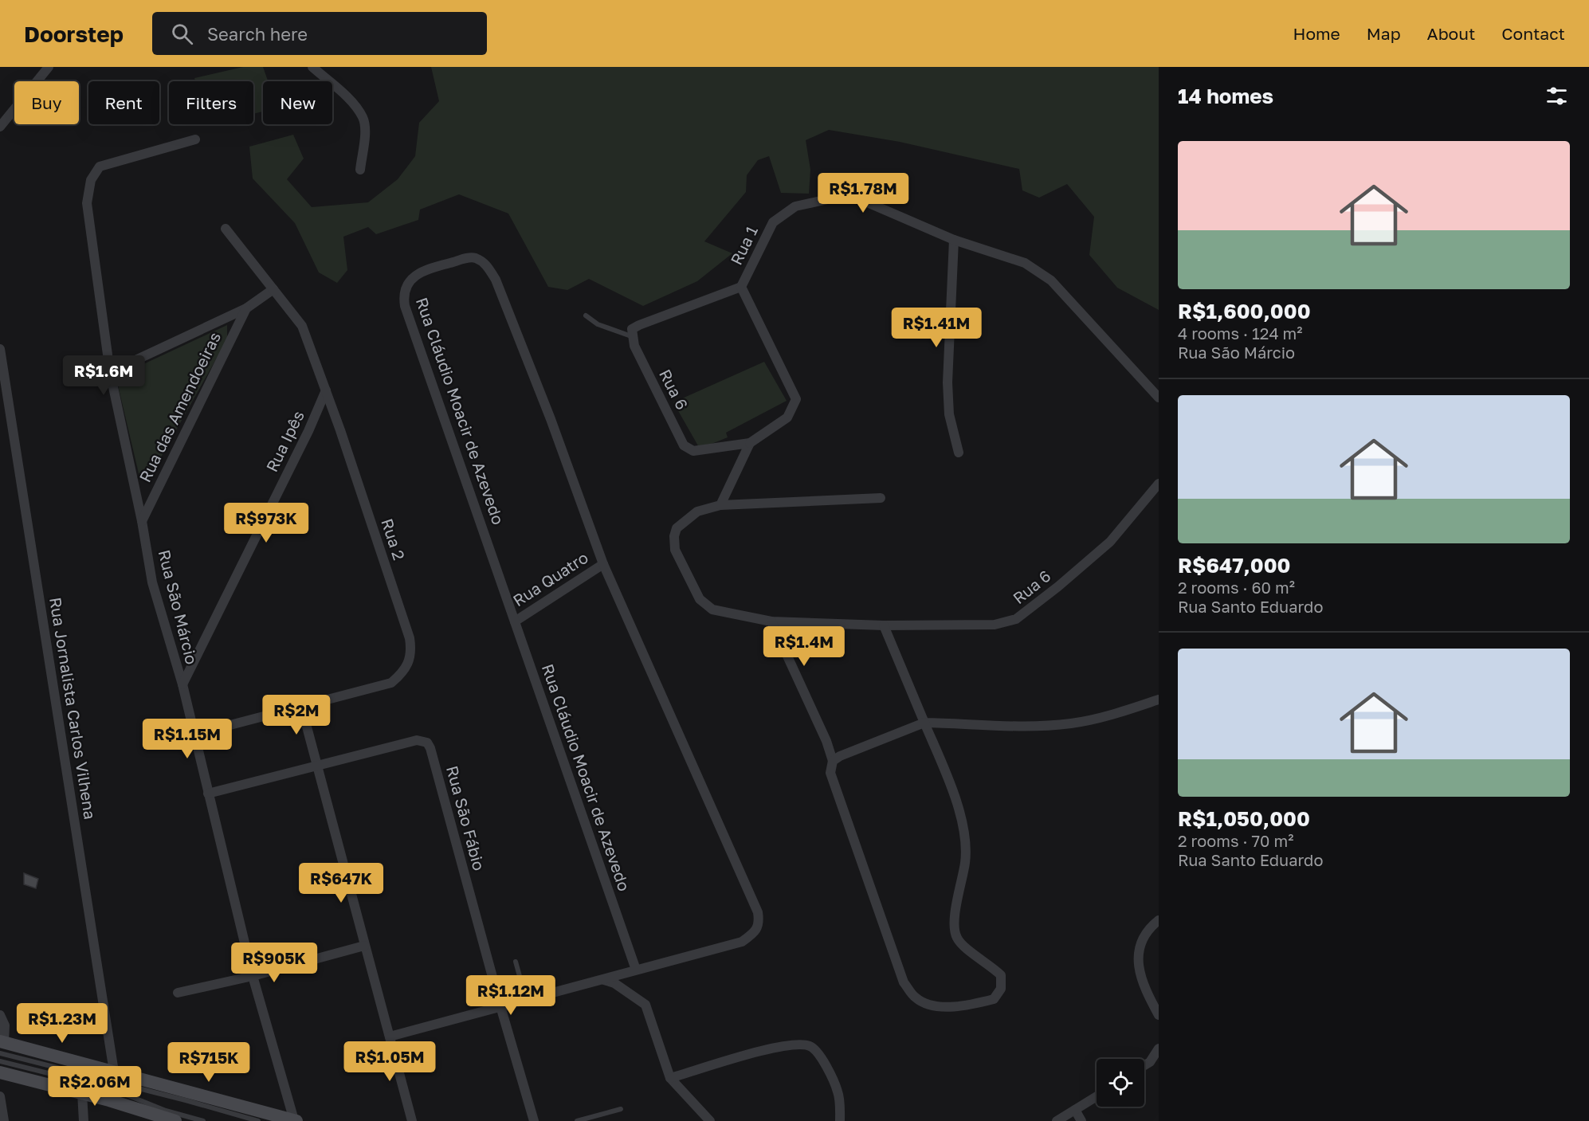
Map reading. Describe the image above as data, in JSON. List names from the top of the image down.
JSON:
{
  "streets": {
    "street": [
      "Rua 1",
      "Rua 6",
      "Rua das Amendoeiras",
      "Rua Cláudio Moacir de Azevedo",
      "Rua Ipês",
      "Rua 2",
      "Rua Quatro",
      "Rua São Márcio",
      "Rua Jornalista Carlos Vilhena",
      "Rua São Fábio"
    ]
  },
  "crossings": [
    ["Rua 1", "Rua 6"],
    ["Rua das Amendoeiras", "Rua São Márcio"],
    ["Rua Cláudio Moacir de Azevedo", "Rua Quatro"],
    ["Rua Ipês", "Rua 2"],
    ["Rua Ipês", "Rua São Márcio"],
    ["Rua 2", "Rua São Márcio"],
    ["Rua São Márcio", "Rua São Fábio"]
  ],
  "page": {
    "header": "Doorstep",
    "search": "Search here",
    "nav": [
      "Home",
      "Map",
      "About",
      "Contact"
    ],
    "heading": "14 homes",
    "chip": [
      "Buy",
      "Rent",
      "Filters",
      "New"
    ],
    "list": [
      {
        "name": "R$1,600,000",
        "note": "4 rooms · 124 m² · Rua São Márcio"
      },
      {
        "name": "R$647,000",
        "note": "2 rooms · 60 m² · Rua Santo Eduardo"
      },
      {
        "name": "R$1,050,000",
        "note": "2 rooms · 70 m² · Rua Santo Eduardo"
      }
    ],
    "price": [
      "R$1.78M",
      "R$1.41M",
      "R$1.6M",
      "R$973K",
      "R$1.4M",
      "R$2M",
      "R$1.15M",
      "R$647K",
      "R$905K",
      "R$1.12M",
      "R$1.23M",
      "R$1.05M",
      "R$715K",
      "R$2.06M"
    ]
  }
}
